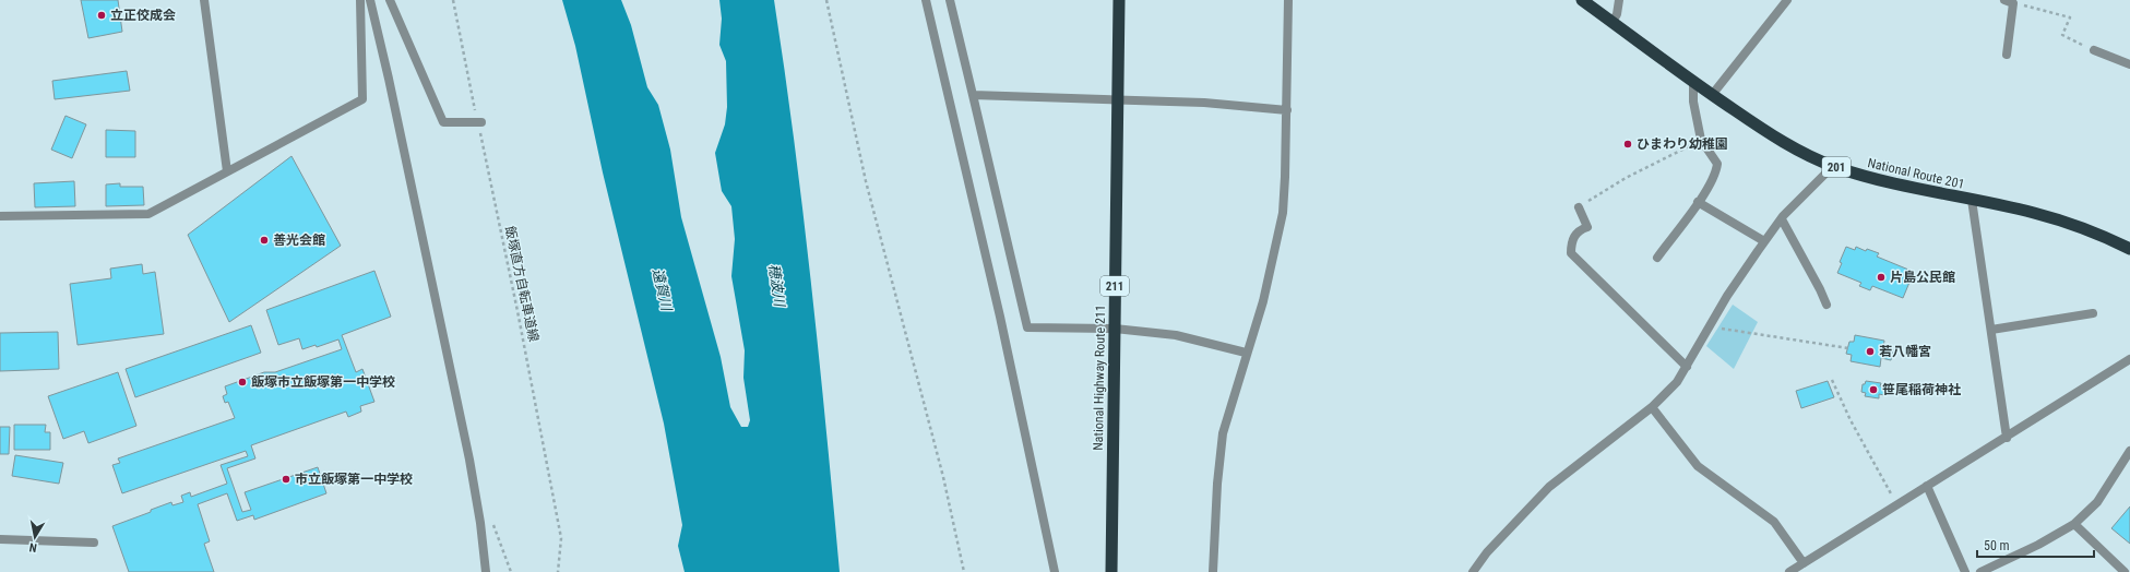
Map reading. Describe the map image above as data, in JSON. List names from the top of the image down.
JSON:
{
  "streets": {
    "highway": [
      "201",
      "National Route 201",
      "211",
      "National Highway Route 211"
    ],
    "path": ["飯塚直方自転車道線"]
  },
  "water": ["穂波川", "遠賀川"],
  "places": [
    "立正佼成会",
    "ひまわり幼稚園",
    "善光会館",
    "片島公民館",
    "若八幡宮",
    "飯塚市立飯塚第一中学校",
    "笹尾稲荷神社",
    "市立飯塚第一中学校"
  ],
  "scale_bar": "50 m",
  "north": "bottom"
}
